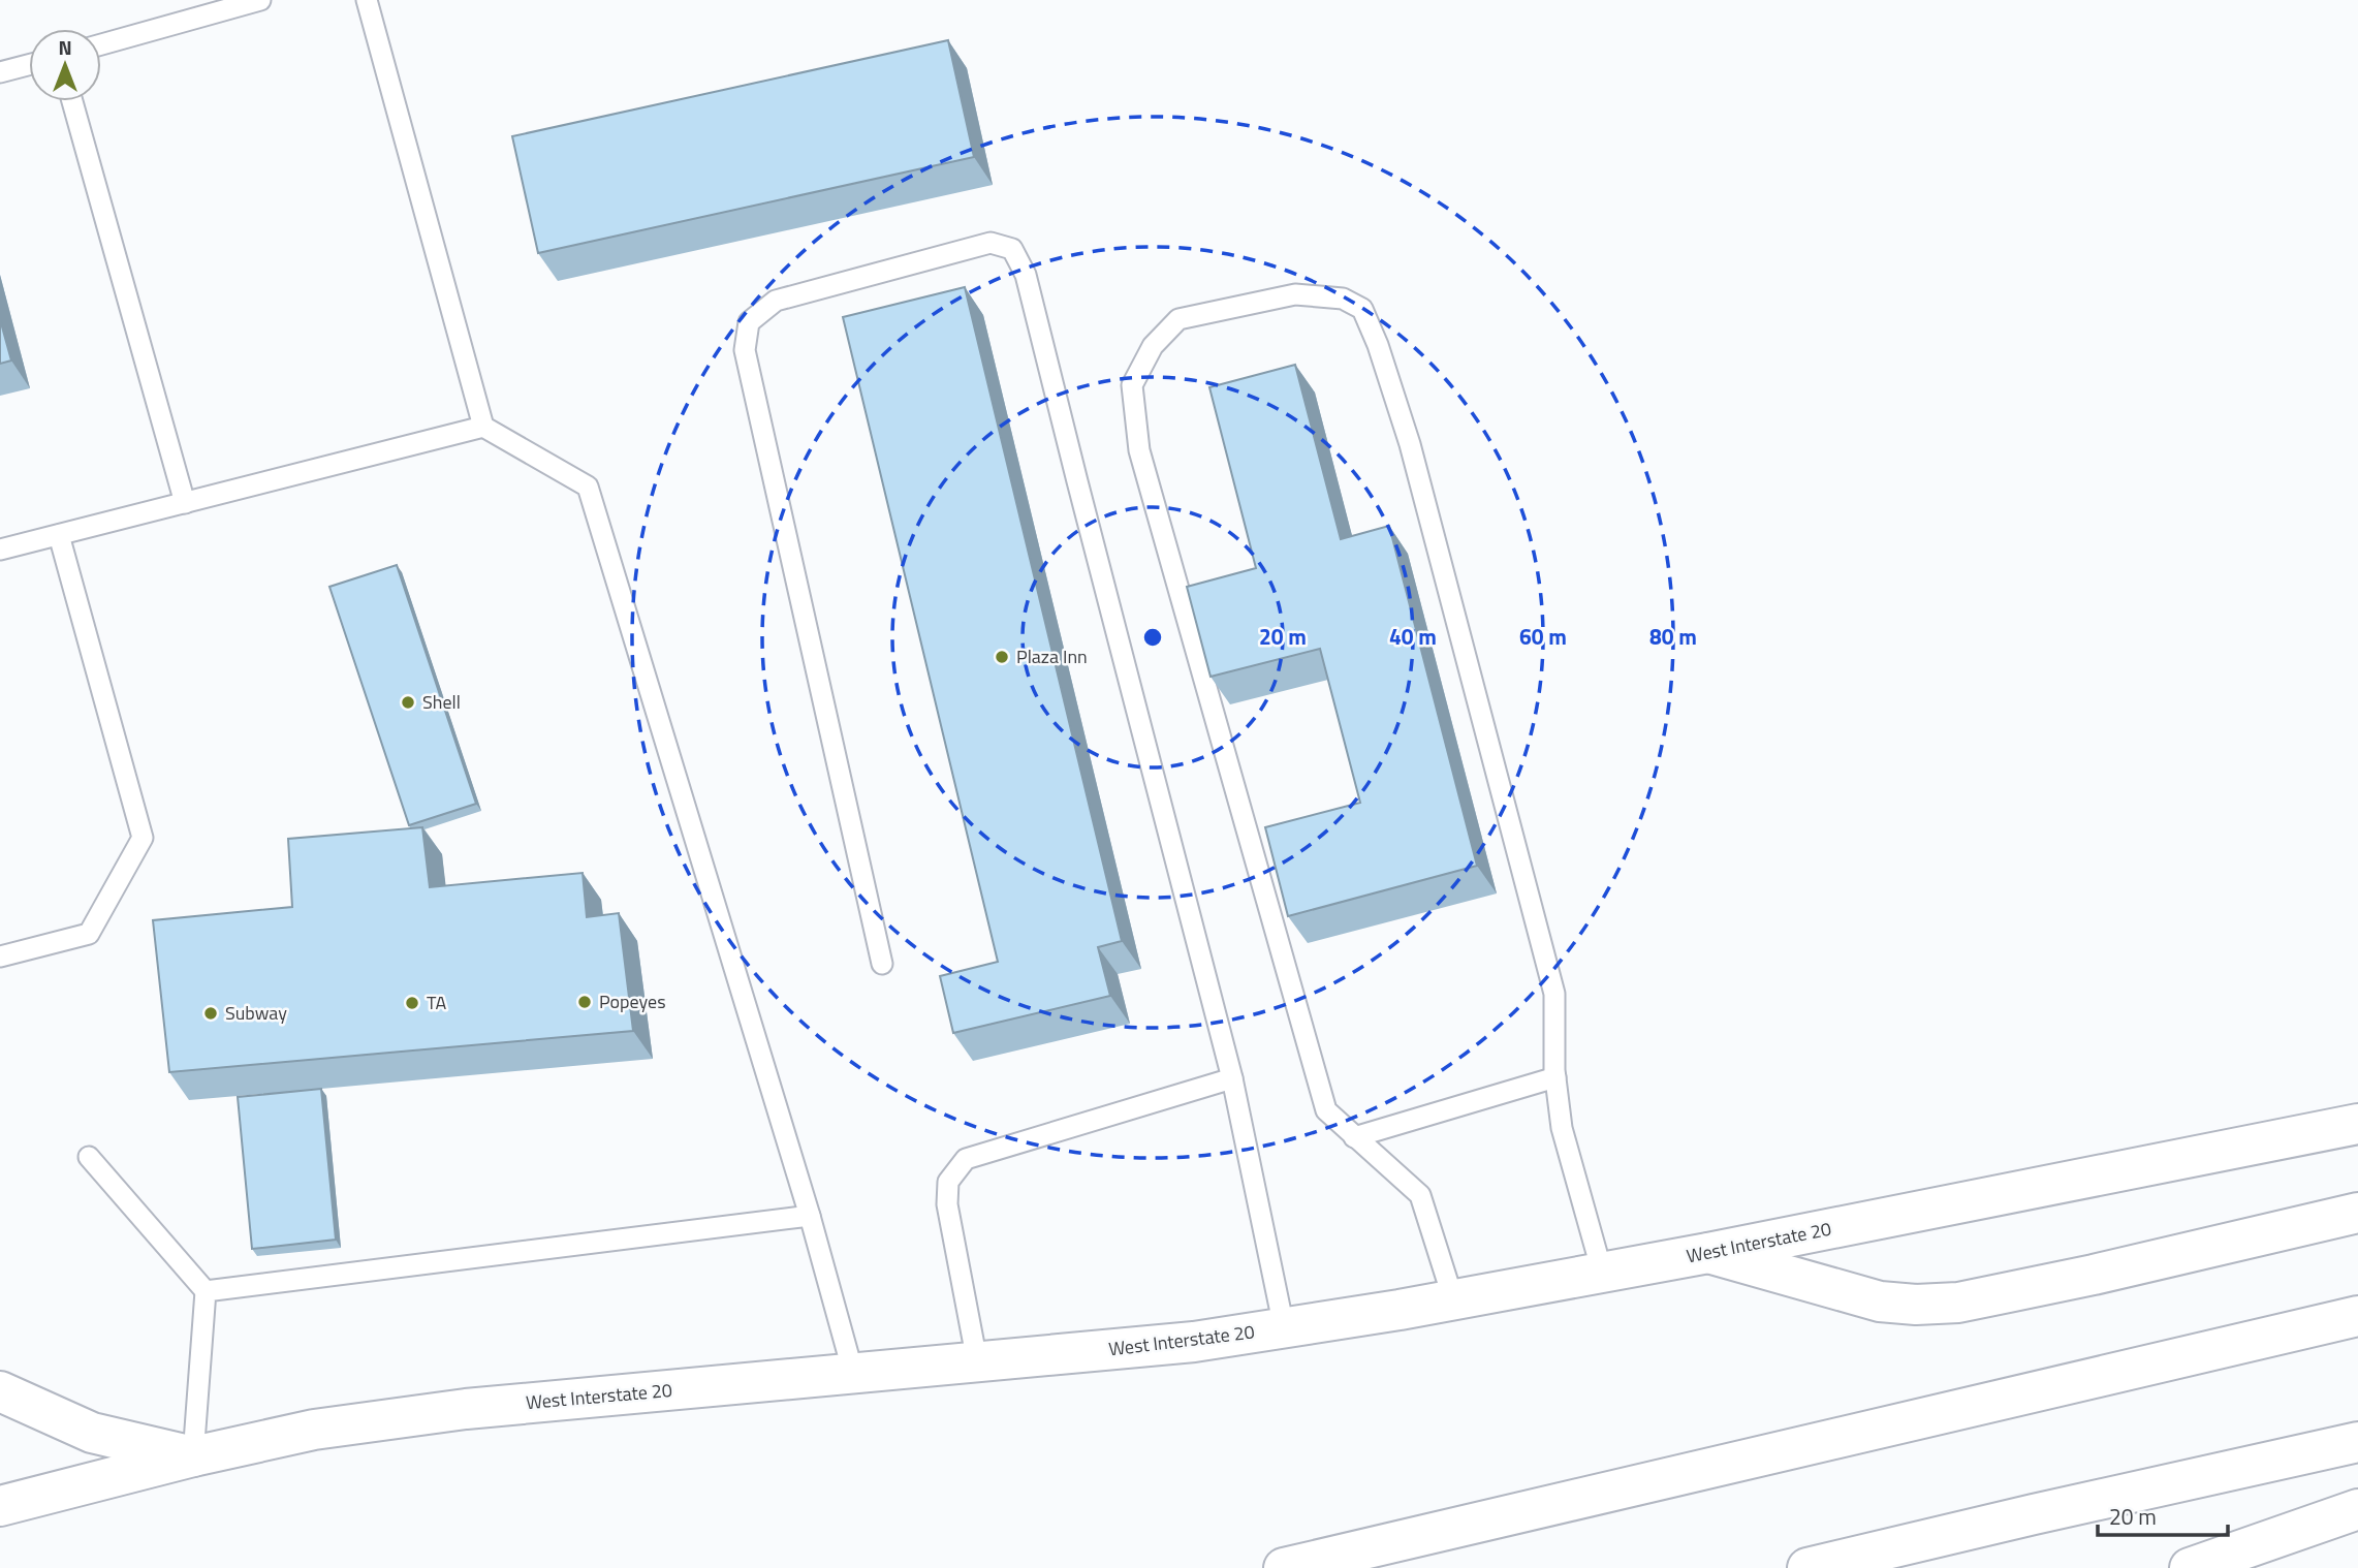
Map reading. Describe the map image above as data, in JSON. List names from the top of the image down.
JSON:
{
  "streets": {
    "main road": ["West Interstate 20"]
  },
  "places": [
    "Plaza Inn",
    "Shell",
    "Popeyes",
    "TA",
    "Subway"
  ],
  "scale_bar": "20 m",
  "north": "top",
  "rings": [
    "20 m",
    "40 m",
    "60 m",
    "80 m"
  ]
}
